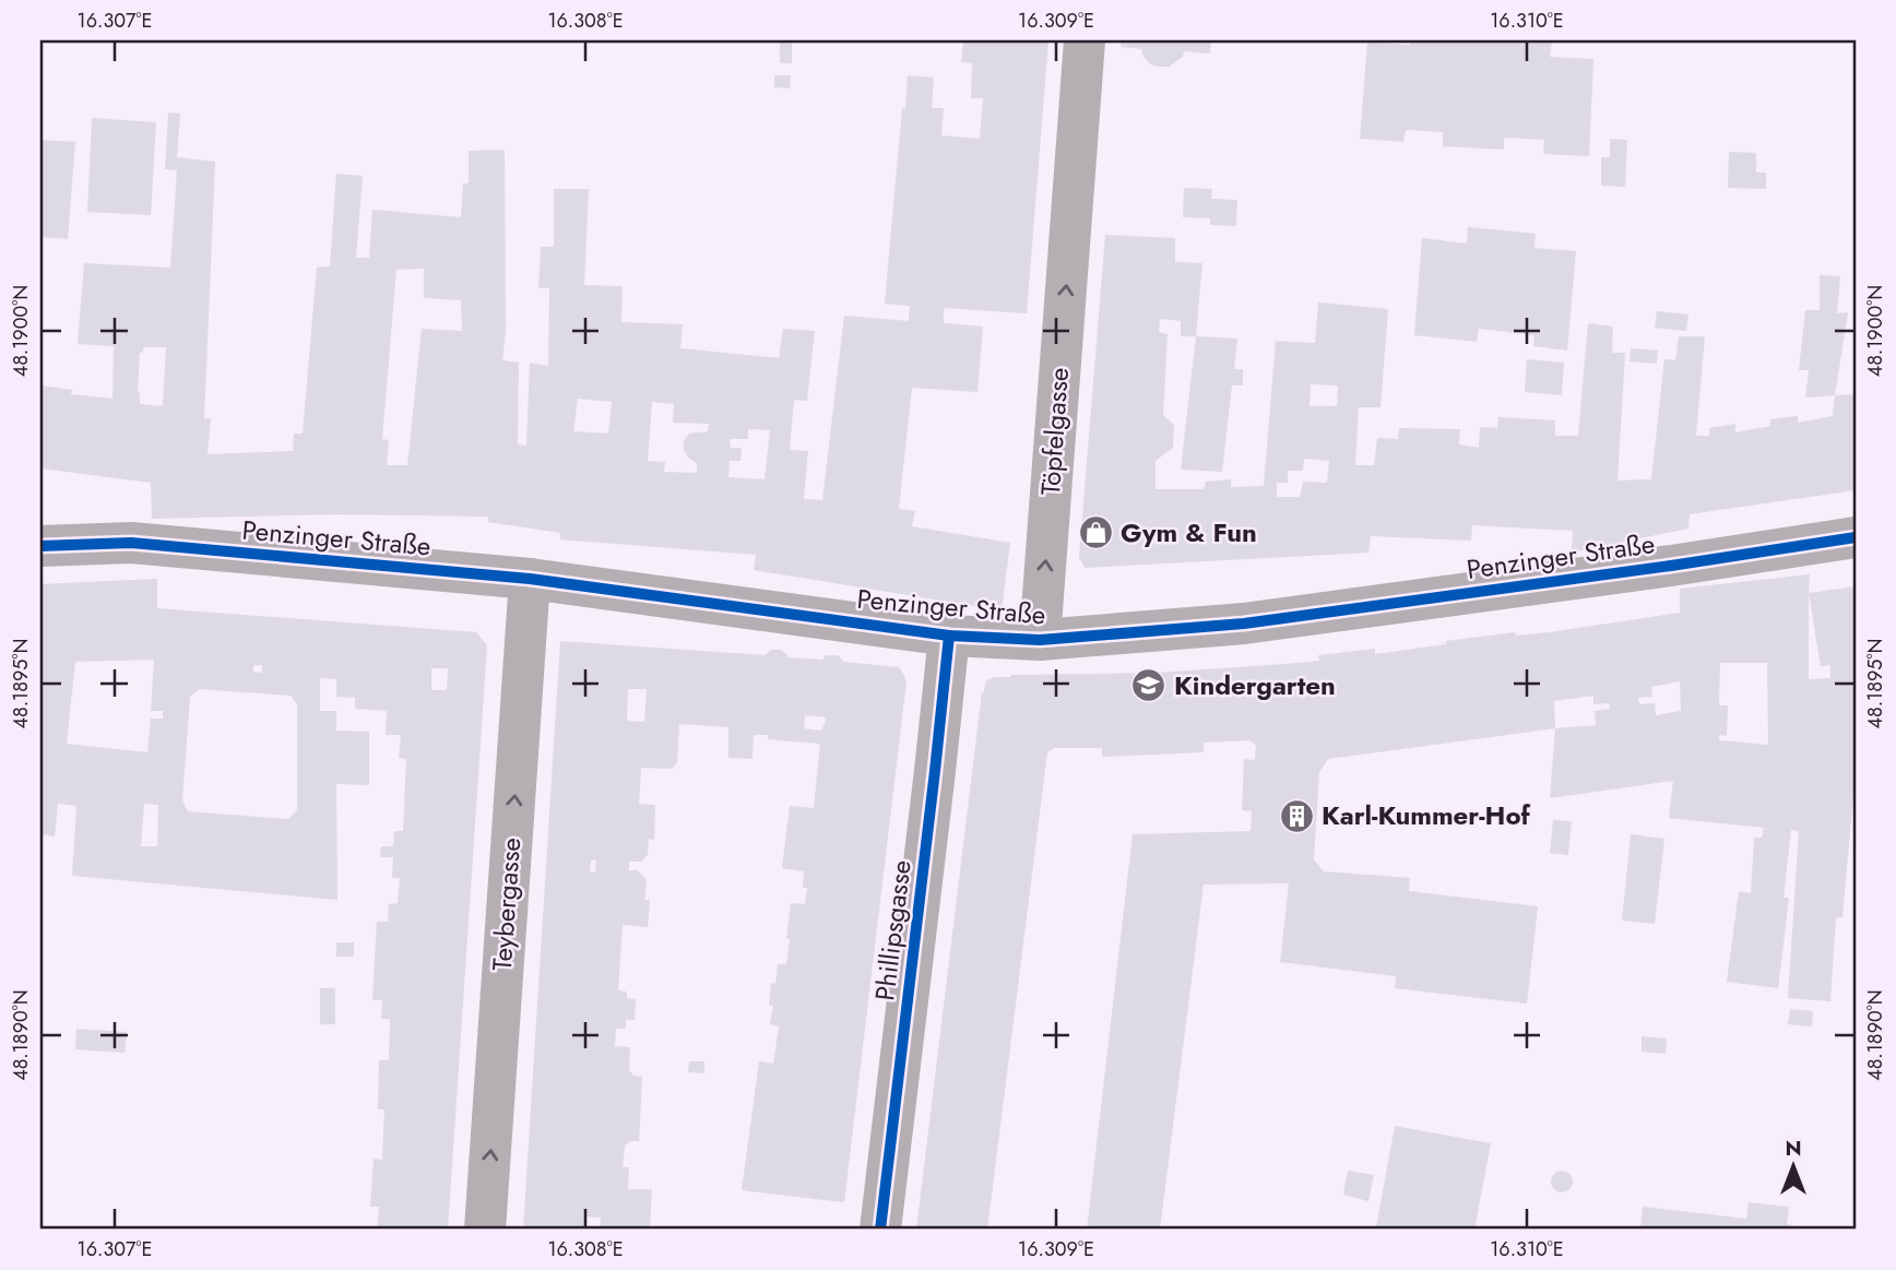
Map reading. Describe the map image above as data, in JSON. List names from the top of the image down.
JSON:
{
  "streets": {
    "street": [
      "Töpfelgasse",
      "Penzinger Straße",
      "Teybergasse",
      "Phillipsgasse"
    ]
  },
  "crossings": [
    ["Töpfelgasse", "Penzinger Straße"],
    ["Penzinger Straße", "Teybergasse"],
    ["Penzinger Straße", "Phillipsgasse"]
  ],
  "one_way": ["Töpfelgasse", "Teybergasse"],
  "places": {
    "shop": ["Gym & Fun"],
    "school or university": ["Kindergarten"],
    "building": ["Karl-Kummer-Hof"]
  },
  "north": "top",
  "coordinates": [
    "16.307°E",
    "16.308°E",
    "16.309°E",
    "16.310°E",
    "48.1900°N",
    "48.1895°N",
    "48.1890°N"
  ]
}
